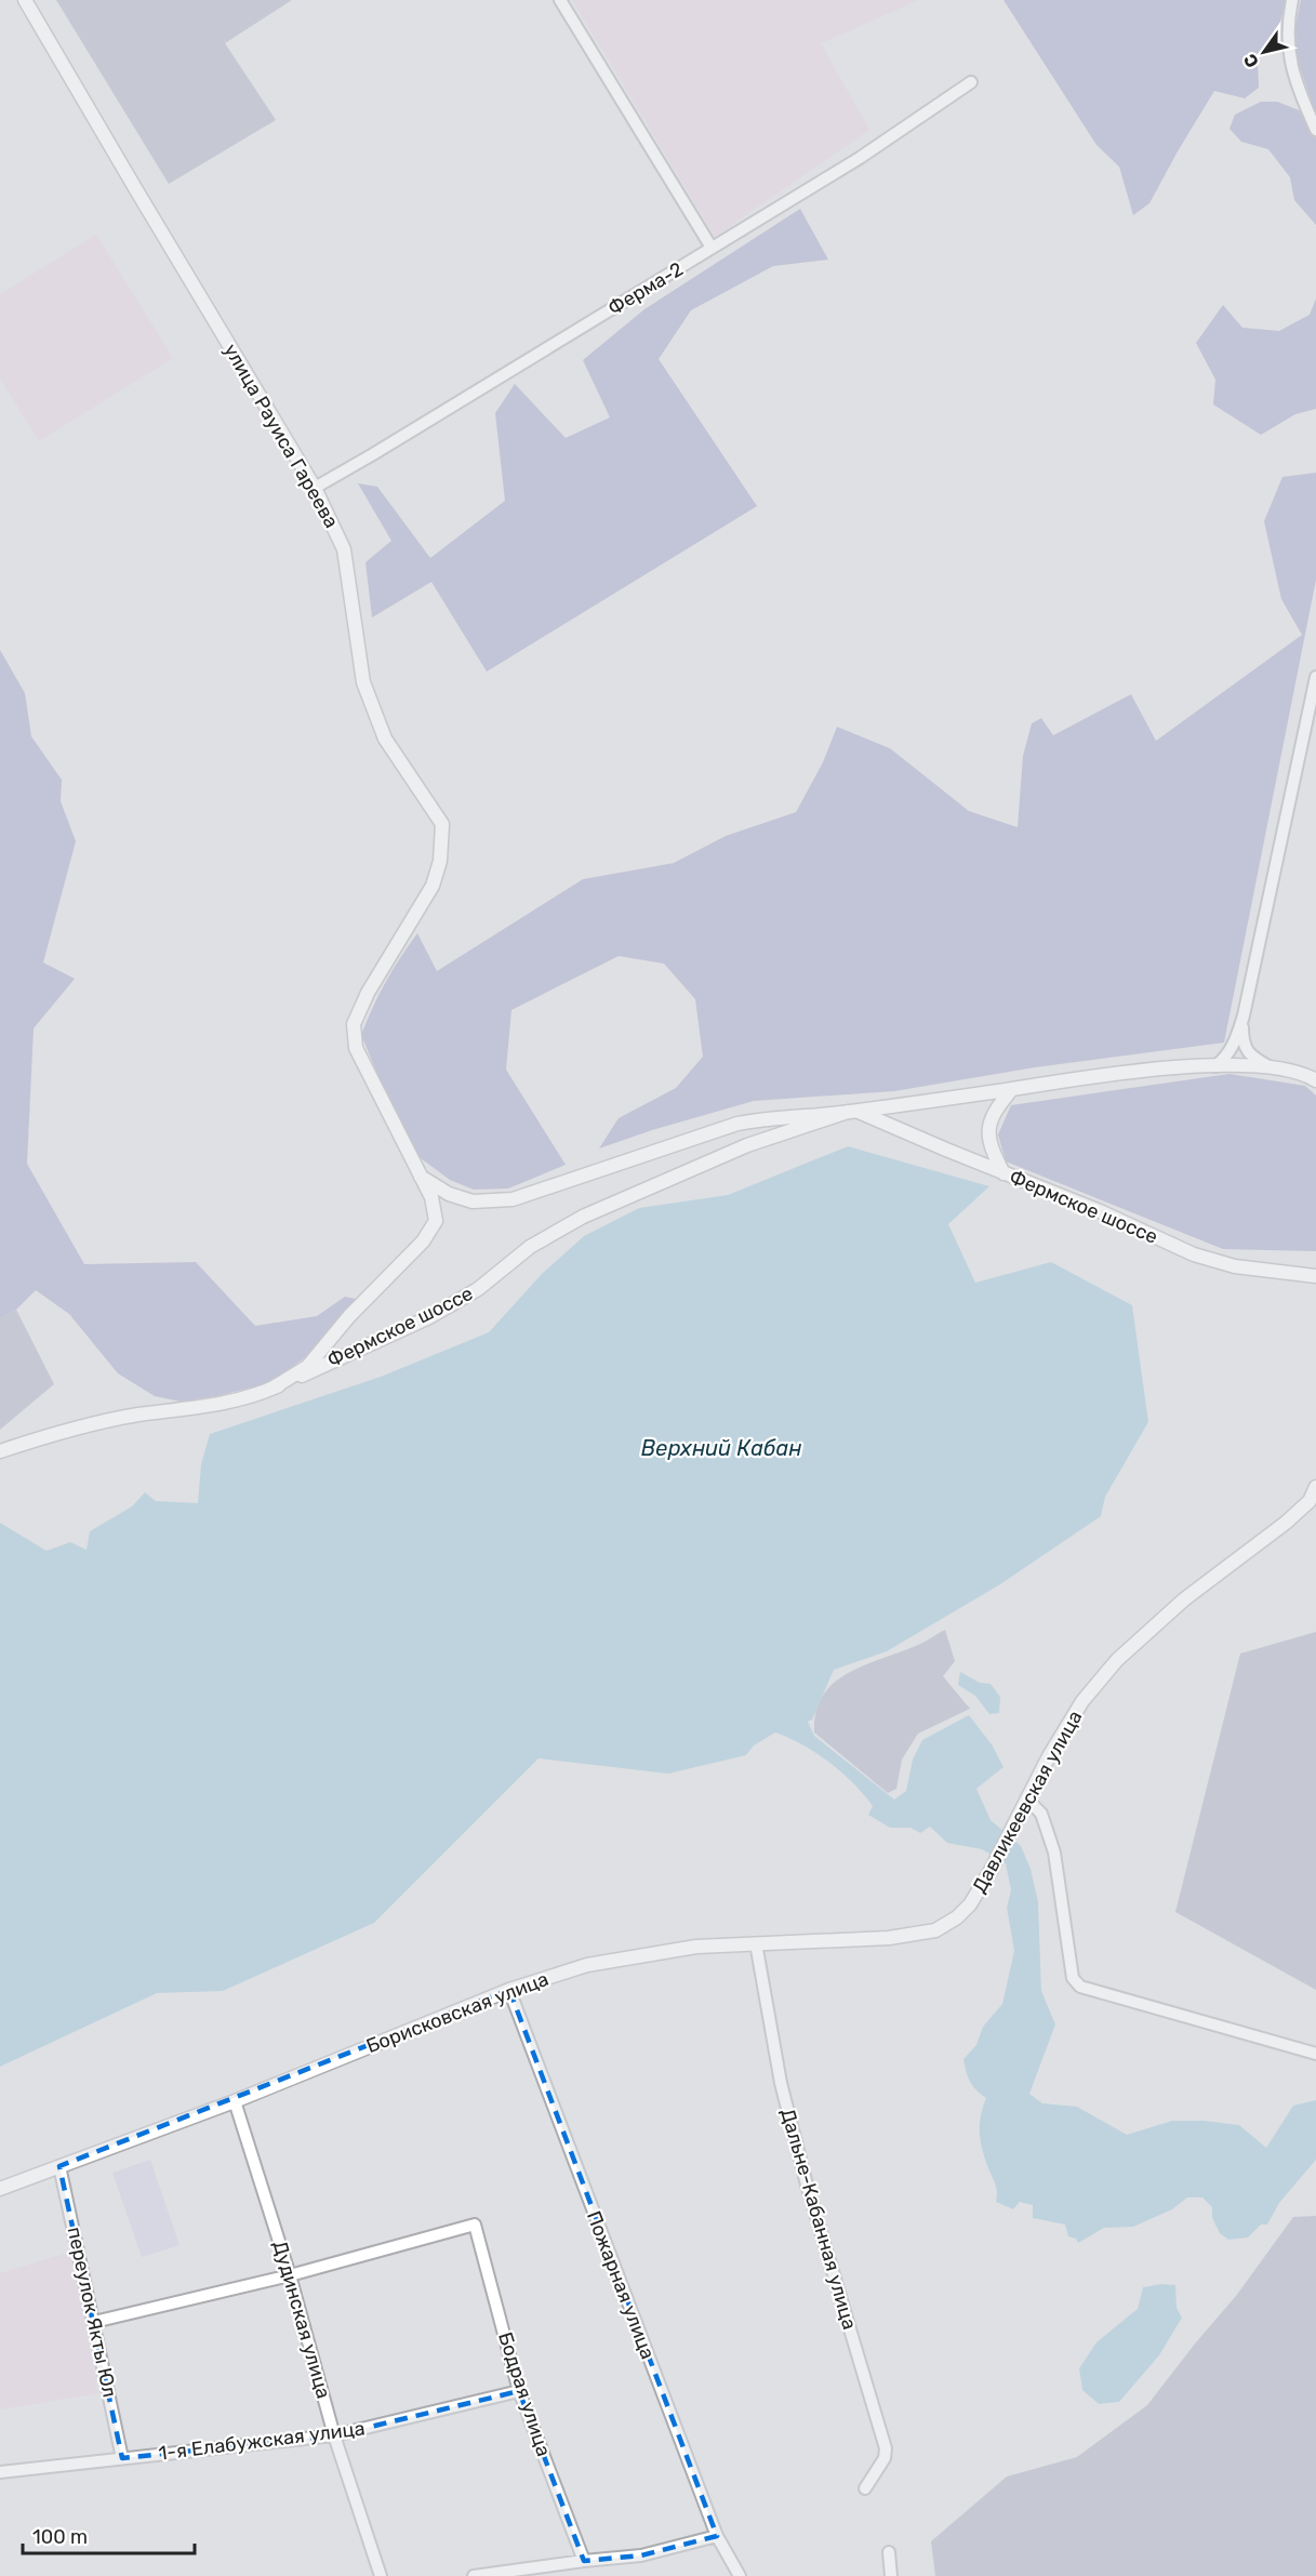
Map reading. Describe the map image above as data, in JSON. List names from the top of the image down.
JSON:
{
  "streets": {
    "street": [
      "Ферма-2",
      "улица Рауиса Гареева",
      "Фермское шоссе",
      "Давликеевская улица",
      "Борисковская улица",
      "Дальне-Кабанная улица",
      "Пожарная улица",
      "переулок Якты Юл",
      "Дудинская улица",
      "Бодрая улица",
      "1-я Елабужская улица"
    ]
  },
  "crossings": [
    ["Ферма-2", "улица Рауиса Гареева"],
    ["улица Рауиса Гареева", "Фермское шоссе"],
    ["Давликеевская улица", "Борисковская улица"],
    ["Борисковская улица", "Дальне-Кабанная улица"],
    ["Борисковская улица", "Пожарная улица"],
    ["Борисковская улица", "переулок Якты Юл"],
    ["Борисковская улица", "Дудинская улица"],
    ["переулок Якты Юл", "1-я Елабужская улица"],
    ["Дудинская улица", "Бодрая улица"],
    ["Дудинская улица", "1-я Елабужская улица"],
    ["Бодрая улица", "1-я Елабужская улица"]
  ],
  "water": ["Верхний Кабан"],
  "scale_bar": "100 m",
  "north": "bottom left"
}
